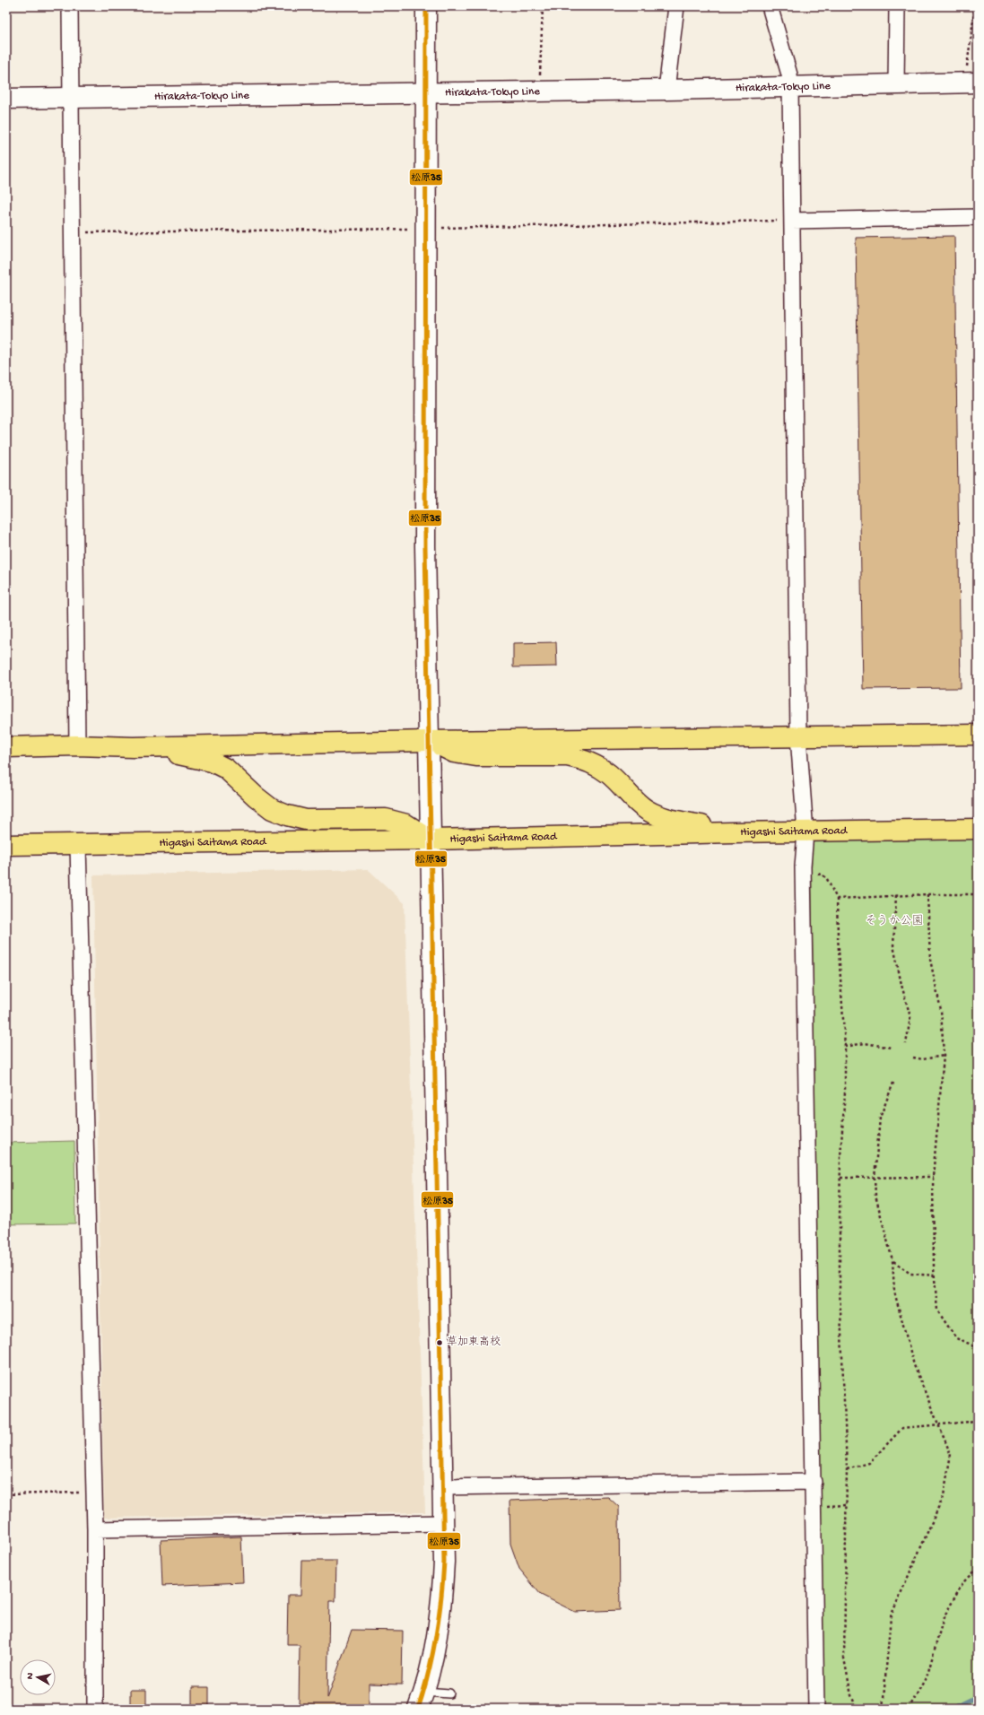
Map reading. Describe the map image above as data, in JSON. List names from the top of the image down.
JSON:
{
  "streets": {
    "highway": ["Higashi Saitama Road"],
    "main road": ["Hirakata-Tokyo Line"]
  },
  "parks": ["そうか公園"],
  "places": ["草加東高校"],
  "lines": ["transit line 松原35"],
  "north": "left"
}
